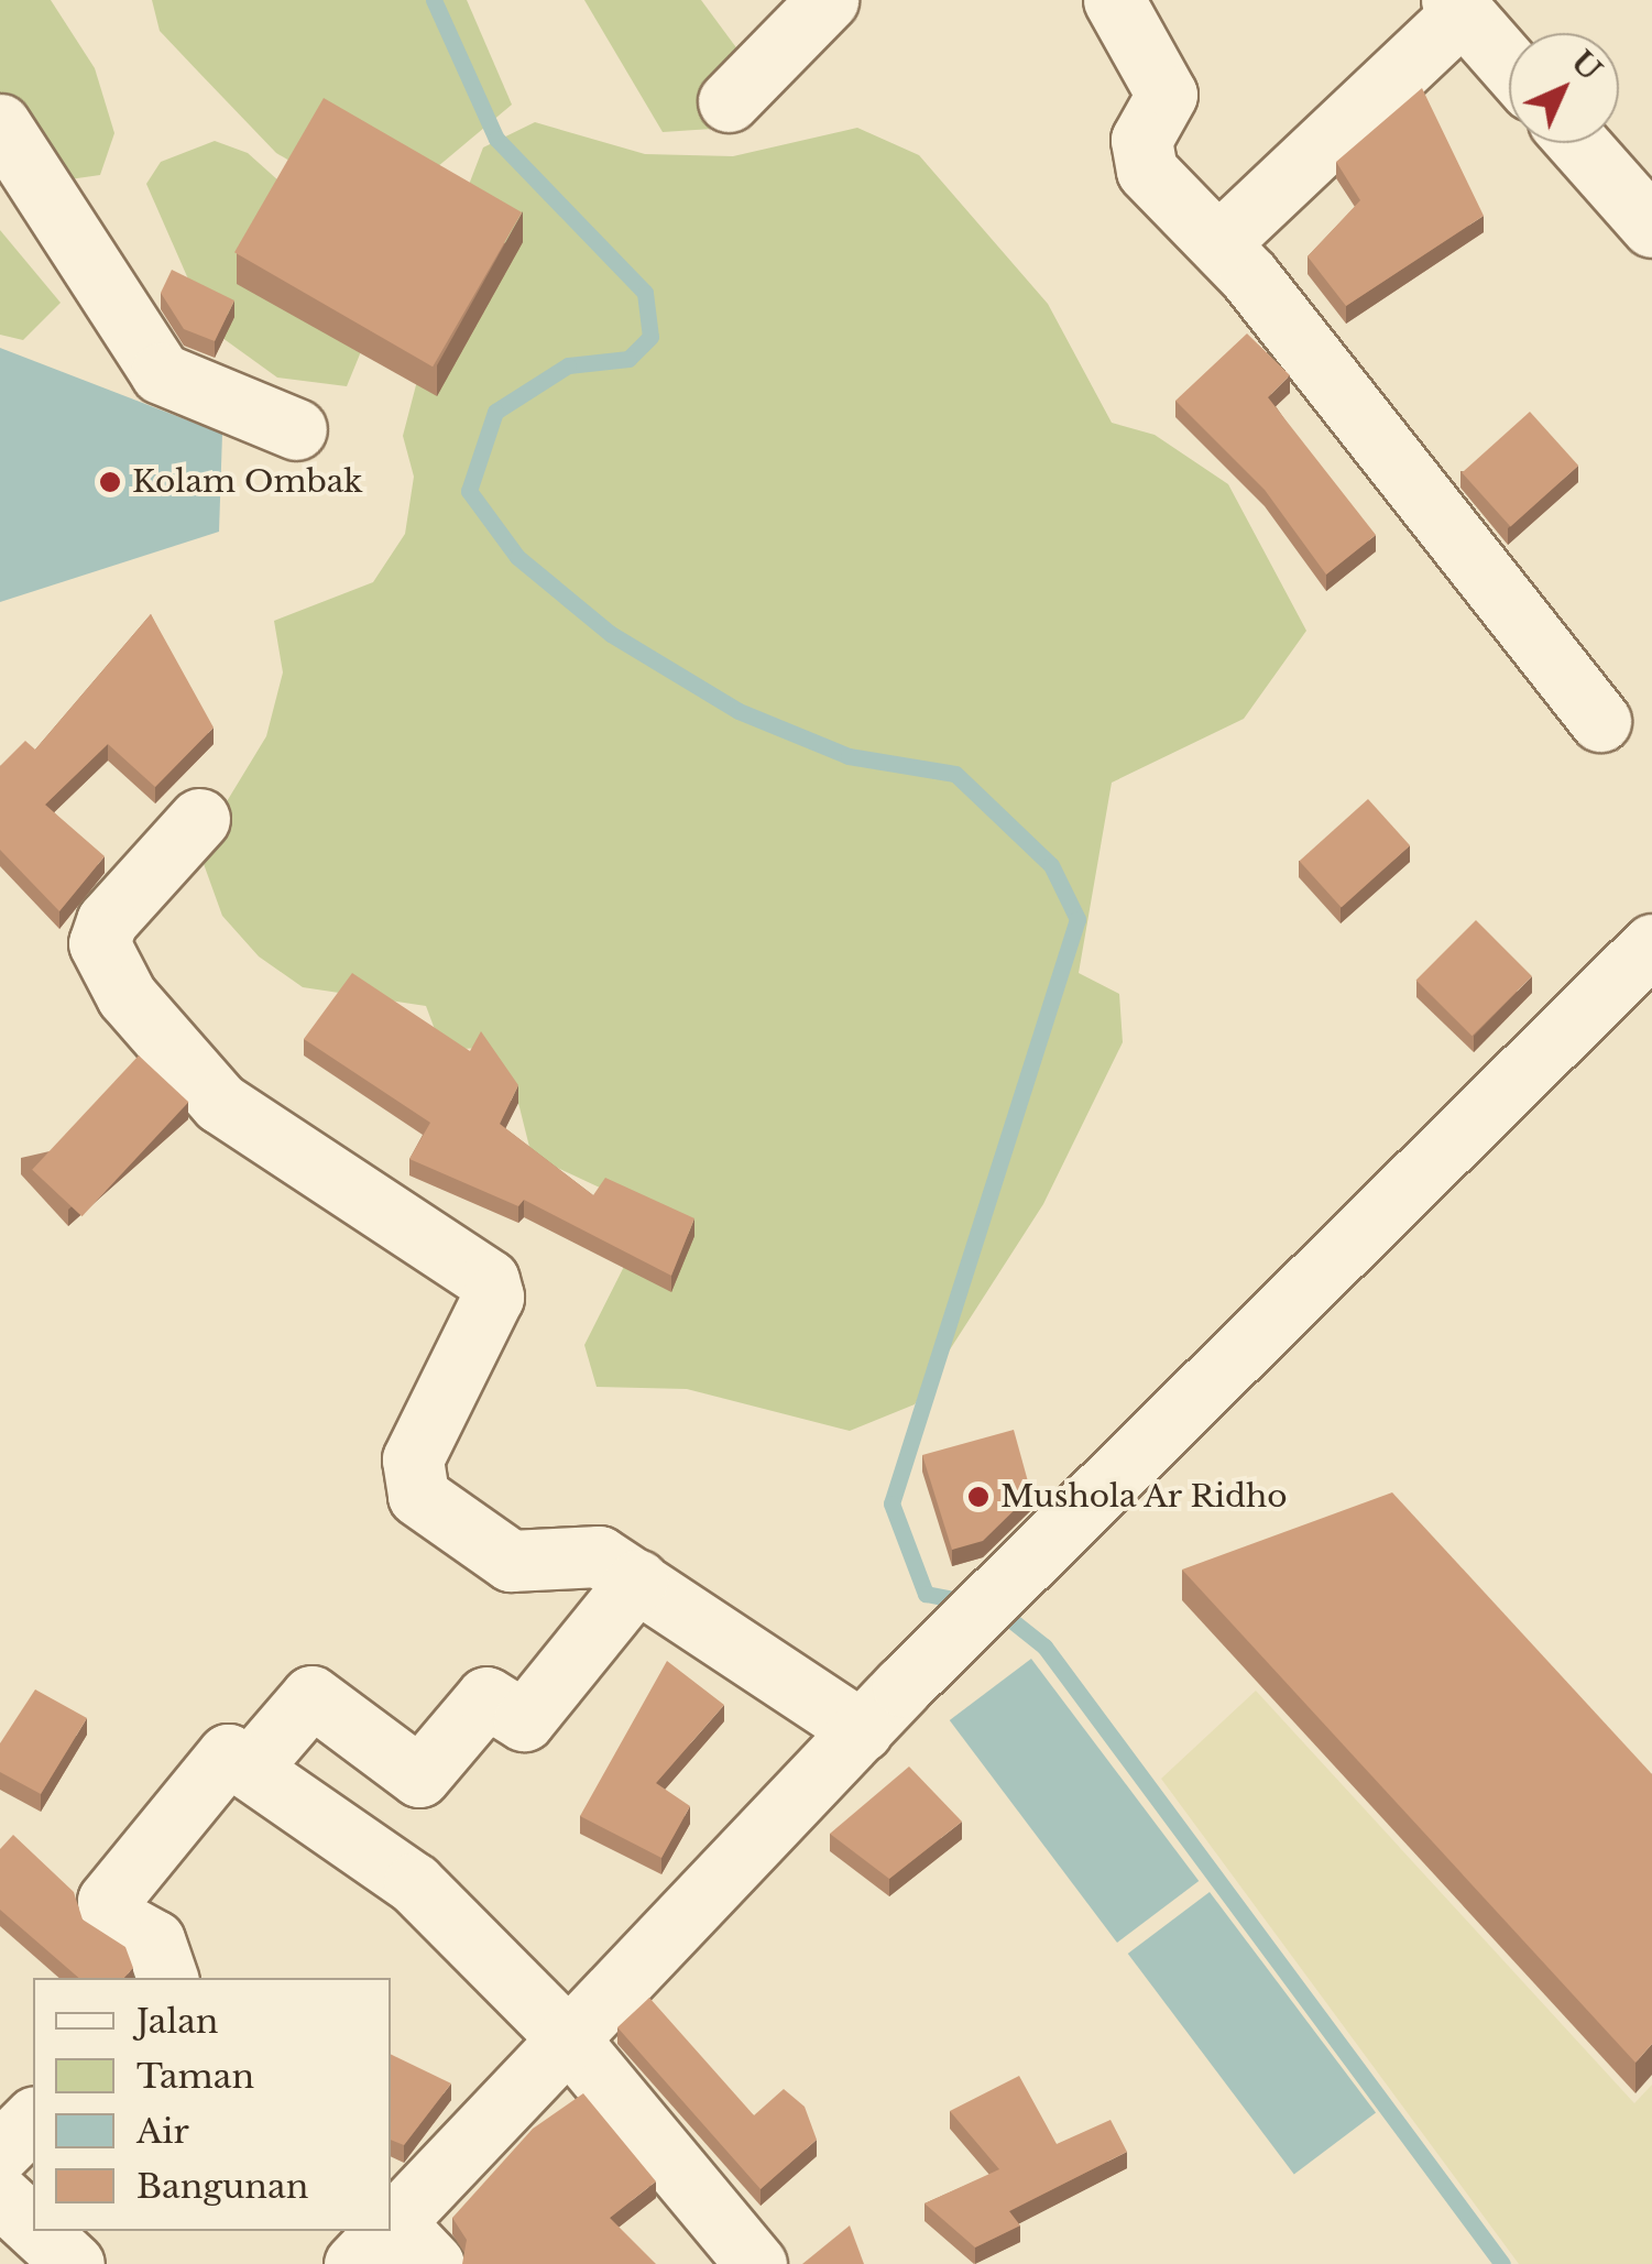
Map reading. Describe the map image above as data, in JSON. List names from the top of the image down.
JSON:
{
  "places": ["Kolam Ombak", "Mushola Ar Ridho"],
  "legend": [
    "Jalan",
    "Taman",
    "Air",
    "Bangunan"
  ],
  "north": "top right"
}
